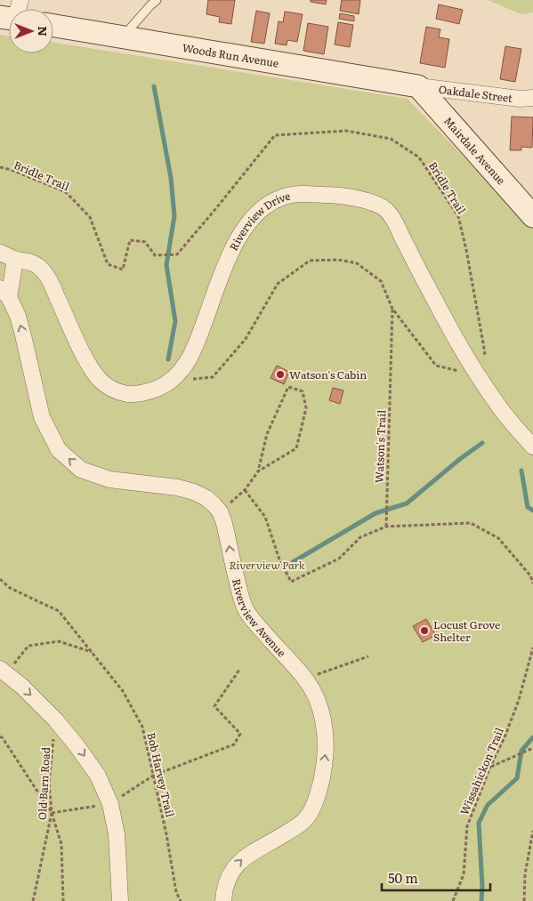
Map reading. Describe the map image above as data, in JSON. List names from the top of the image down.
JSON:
{
  "streets": {
    "street": [
      "Woods Run Avenue",
      "Oakdale Street",
      "Mairdale Avenue",
      "Riverview Drive",
      "Riverview Avenue"
    ],
    "path": [
      "Bridle Trail",
      "Watson's Trail",
      "Wissahickon Trail",
      "Bob Harvey Trail",
      "Old Barn Road"
    ]
  },
  "crossings": [
    ["Woods Run Avenue", "Oakdale Street"],
    ["Woods Run Avenue", "Mairdale Avenue"],
    ["Oakdale Street", "Mairdale Avenue"],
    ["Bridle Trail", "Riverview Drive"],
    ["Bridle Trail", "Watson's Trail"],
    ["Riverview Drive", "Riverview Avenue"]
  ],
  "parks": ["Riverview Park"],
  "places": ["Watson's Cabin", "Locust Grove Shelter"],
  "scale_bar": "50 m",
  "north": "right"
}
